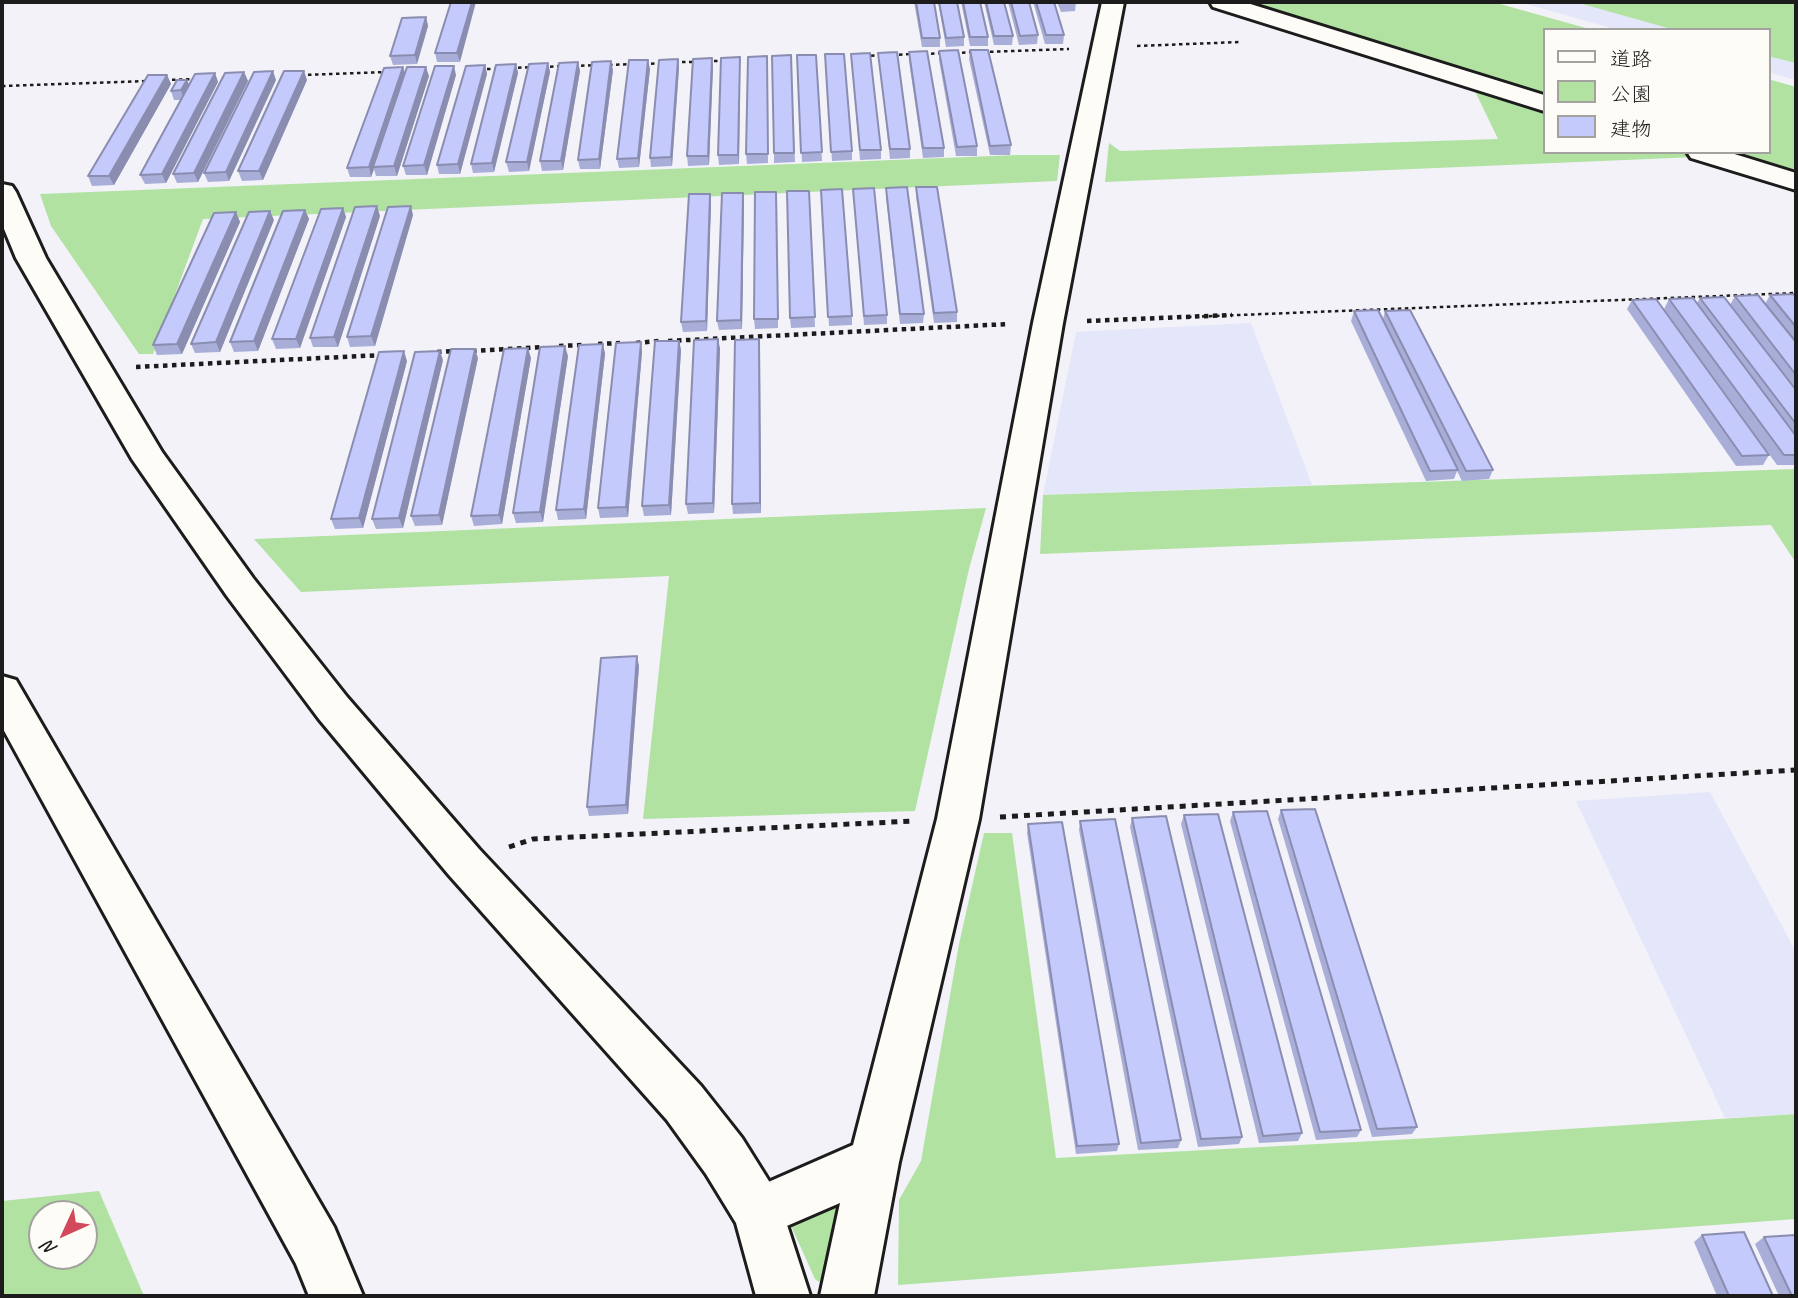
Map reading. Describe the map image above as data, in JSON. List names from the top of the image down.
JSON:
{
  "legend": ["道路", "公園", "建物"],
  "north": "bottom left"
}
